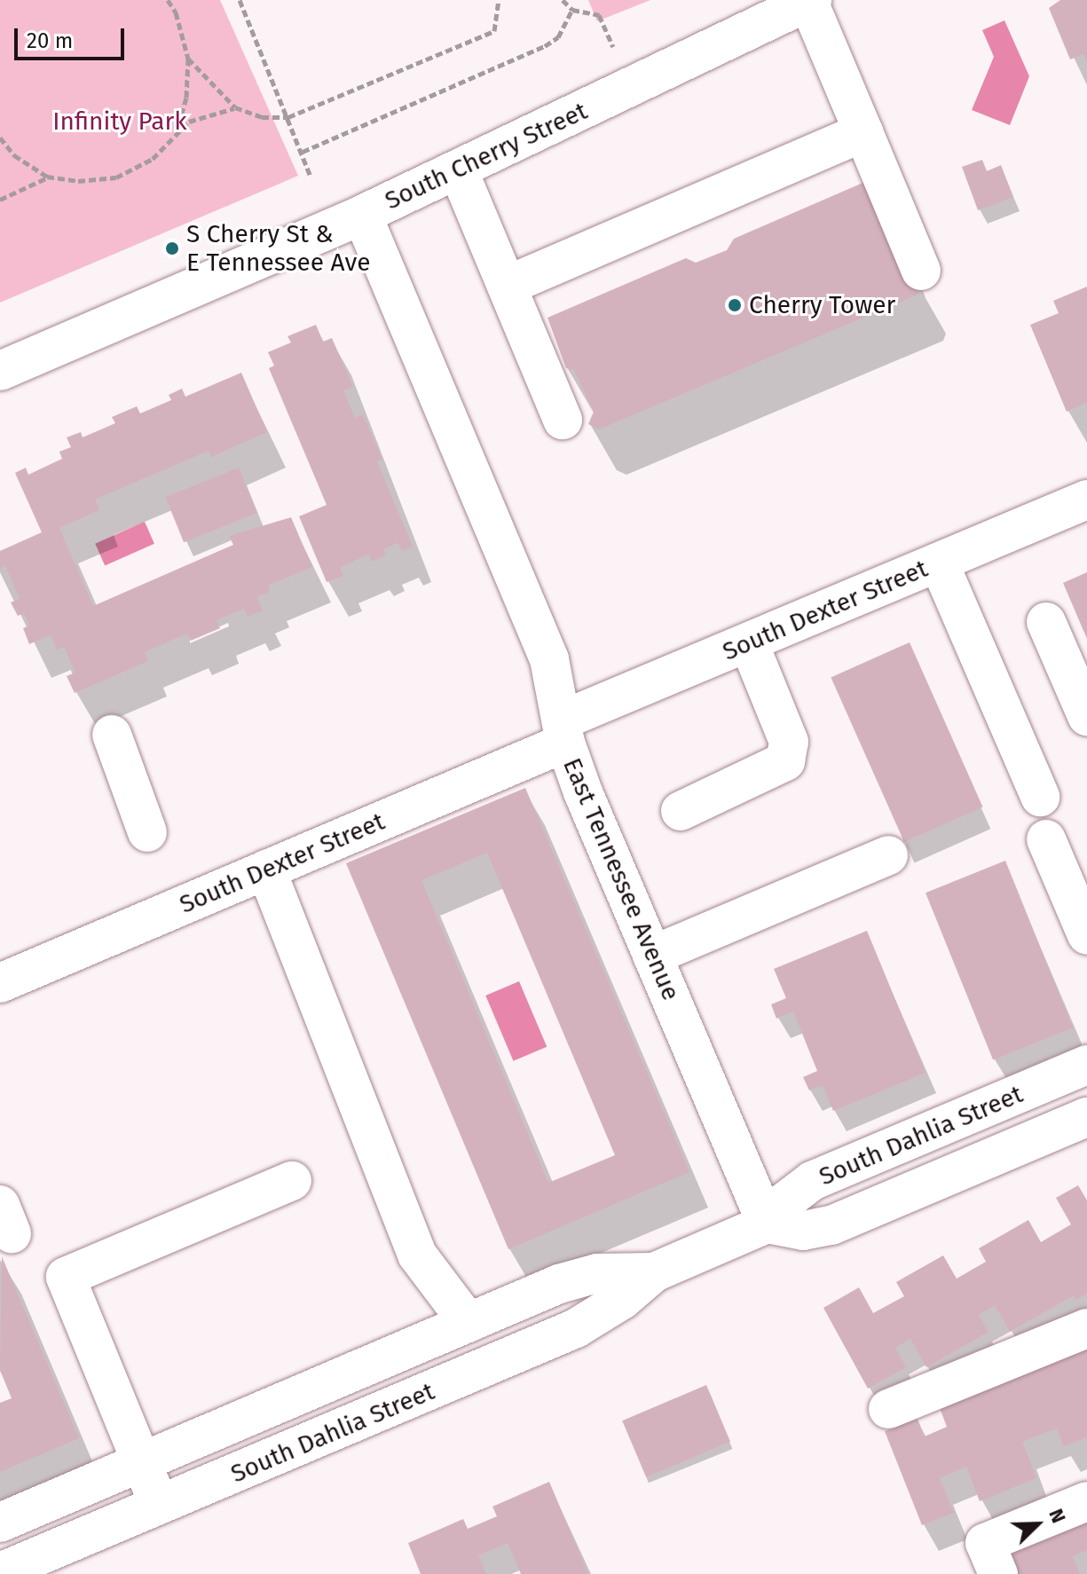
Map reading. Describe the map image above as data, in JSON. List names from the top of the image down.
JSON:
{
  "streets": {
    "street": [
      "South Cherry Street",
      "South Dexter Street",
      "East Tennessee Avenue",
      "South Dahlia Street"
    ]
  },
  "crossings": [
    ["South Cherry Street", "East Tennessee Avenue"],
    ["South Dexter Street", "East Tennessee Avenue"],
    ["East Tennessee Avenue", "South Dahlia Street"]
  ],
  "parks": ["Infinity Park"],
  "places": ["S Cherry St & E Tennessee Ave", "Cherry Tower"],
  "scale_bar": "20 m",
  "north": "top right"
}
